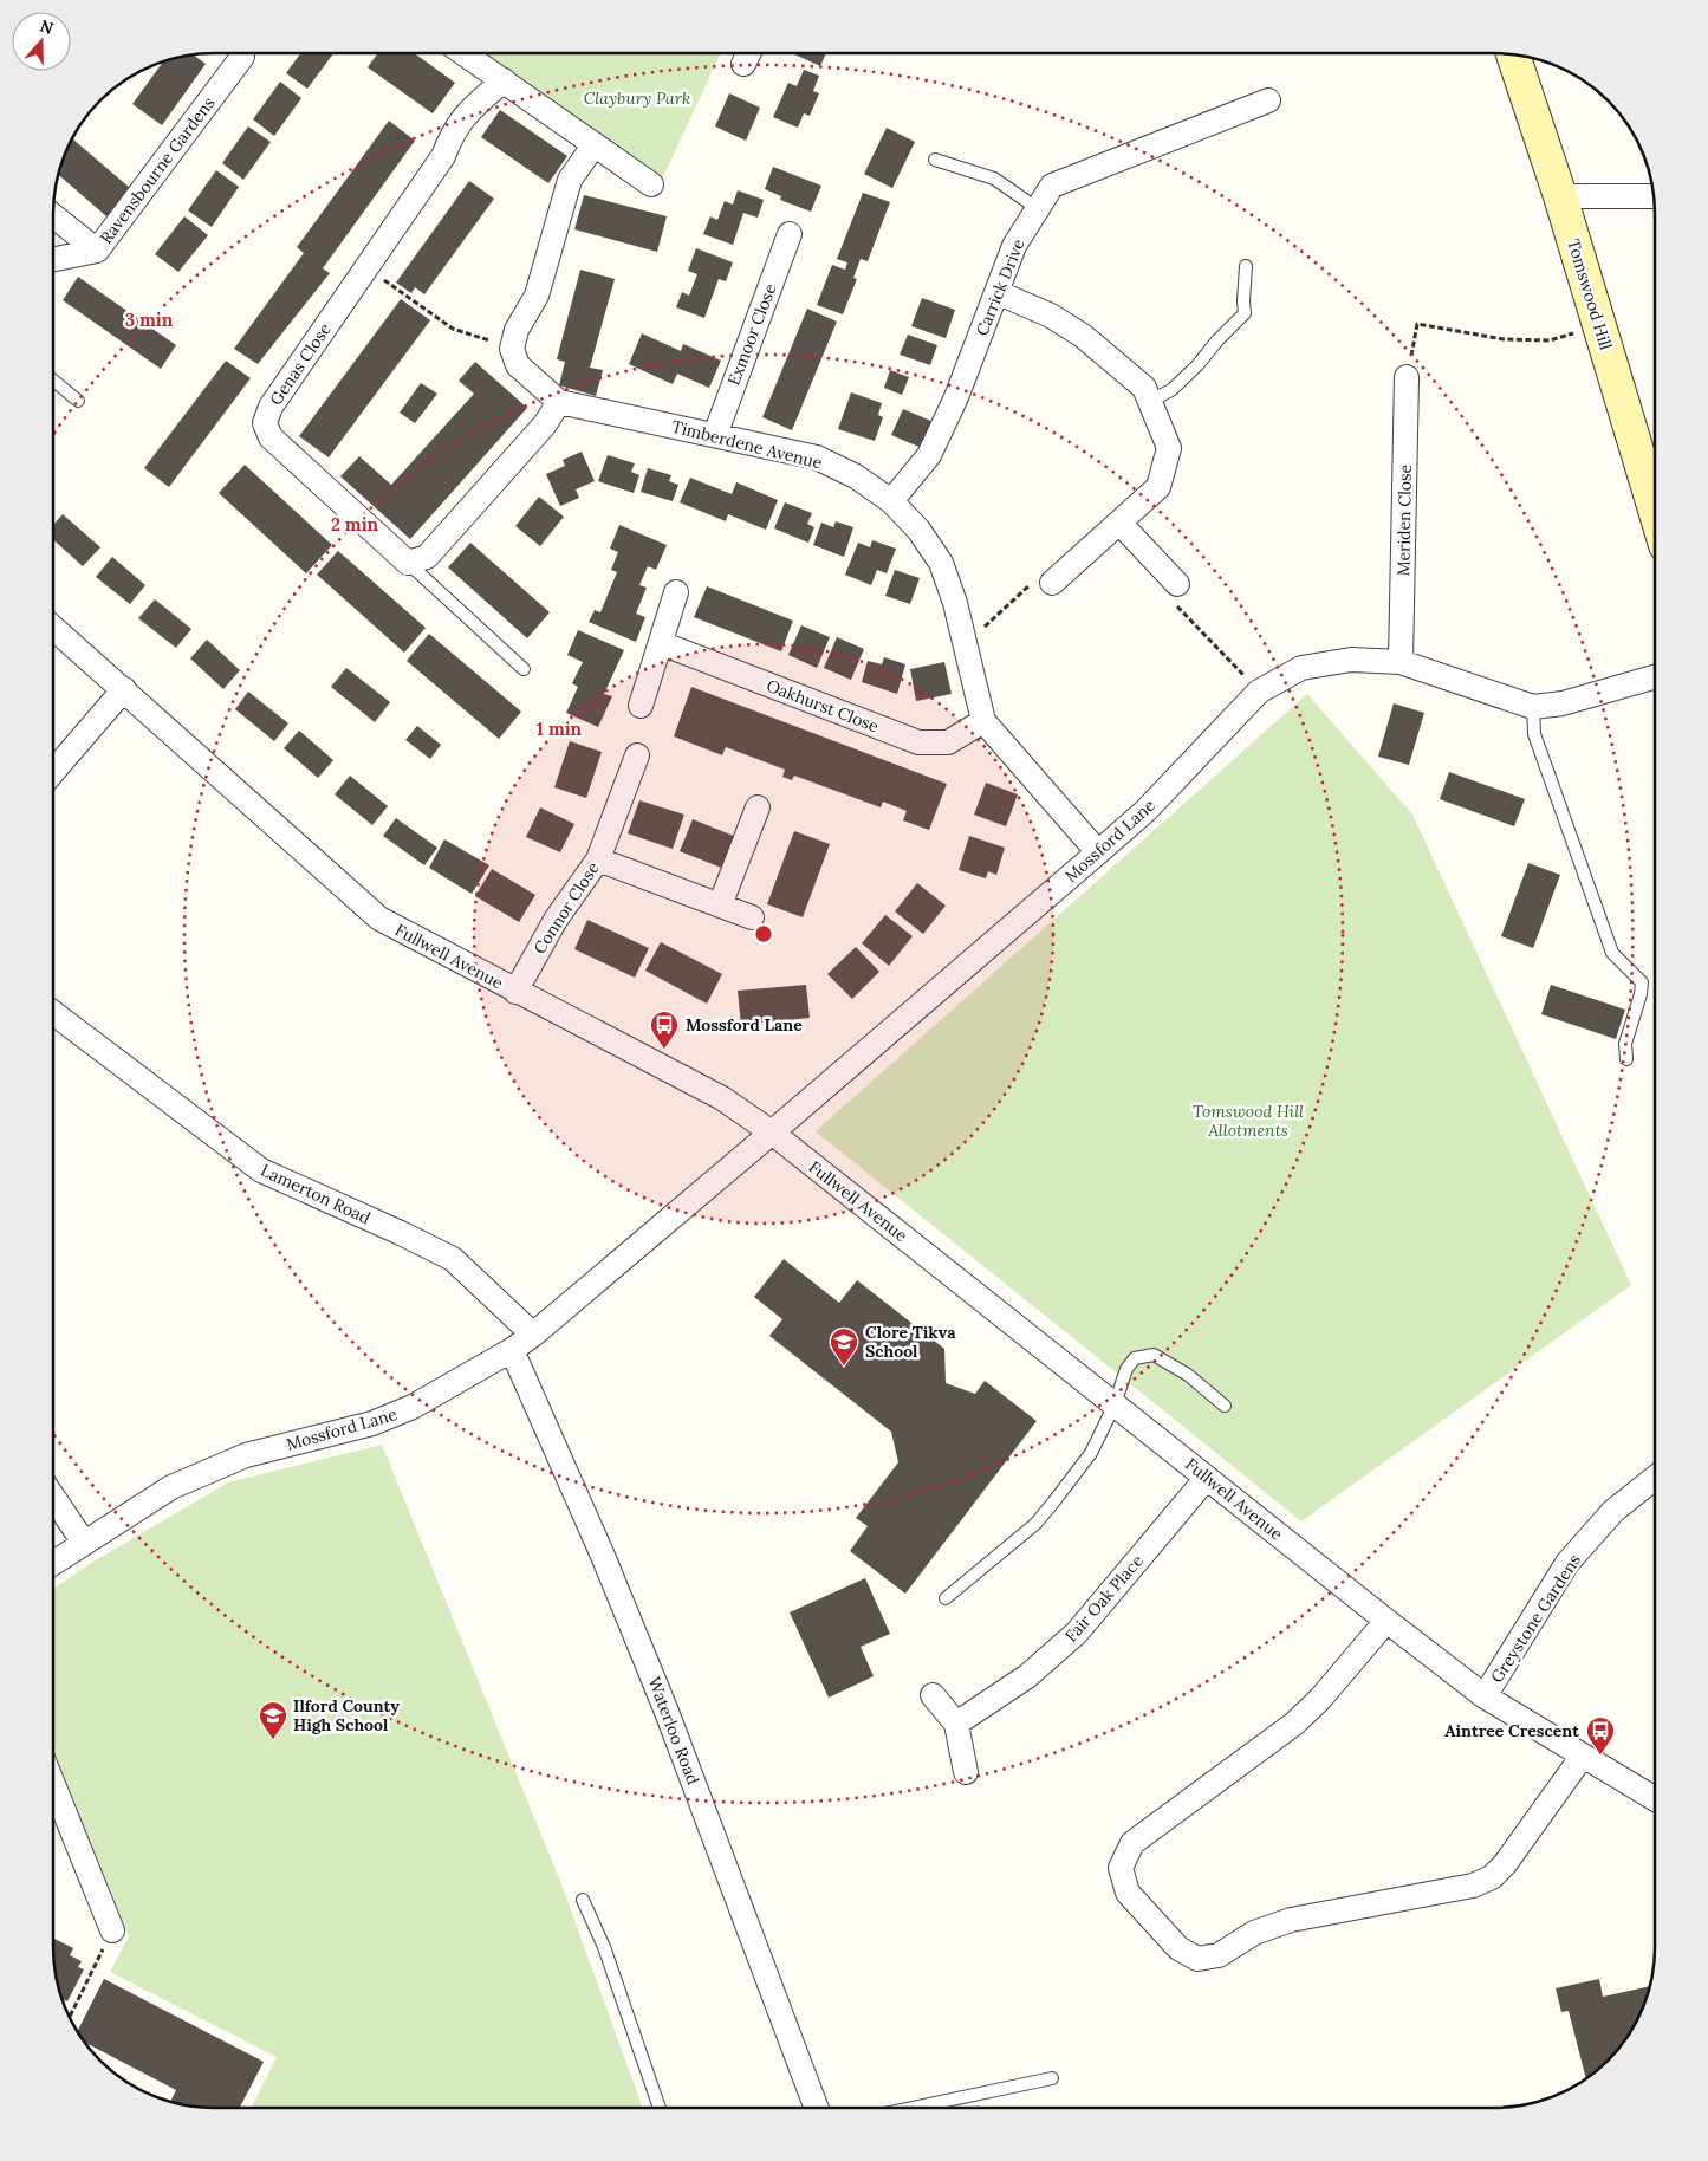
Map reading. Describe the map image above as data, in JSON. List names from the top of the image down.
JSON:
{
  "streets": {
    "street": [
      "Ravensbourne Gardens",
      "Carrick Drive",
      "Tomswood Hill",
      "Exmoor Close",
      "Genas Close",
      "Timberdene Avenue",
      "Meriden Close",
      "Oakhurst Close",
      "Mossford Lane",
      "Connor Close",
      "Fullwell Avenue",
      "Lamerton Road",
      "Fair Oak Place",
      "Greystone Gardens",
      "Waterloo Road"
    ]
  },
  "crossings": [
    ["Carrick Drive", "Timberdene Avenue"],
    ["Exmoor Close", "Timberdene Avenue"],
    ["Timberdene Avenue", "Oakhurst Close"],
    ["Timberdene Avenue", "Mossford Lane"],
    ["Meriden Close", "Mossford Lane"],
    ["Mossford Lane", "Fullwell Avenue"],
    ["Mossford Lane", "Lamerton Road"],
    ["Mossford Lane", "Waterloo Road"],
    ["Connor Close", "Fullwell Avenue"],
    ["Fullwell Avenue", "Fair Oak Place"],
    ["Fullwell Avenue", "Greystone Gardens"]
  ],
  "parks": ["Claybury Park", "Tomswood Hill Allotments"],
  "places": {
    "bus stop": ["Mossford Lane", "Aintree Crescent"],
    "school or university": ["Clore Tikva School", "Ilford County High School"]
  },
  "north": "top",
  "rings": ["3 min", "2 min", "1 min"]
}
